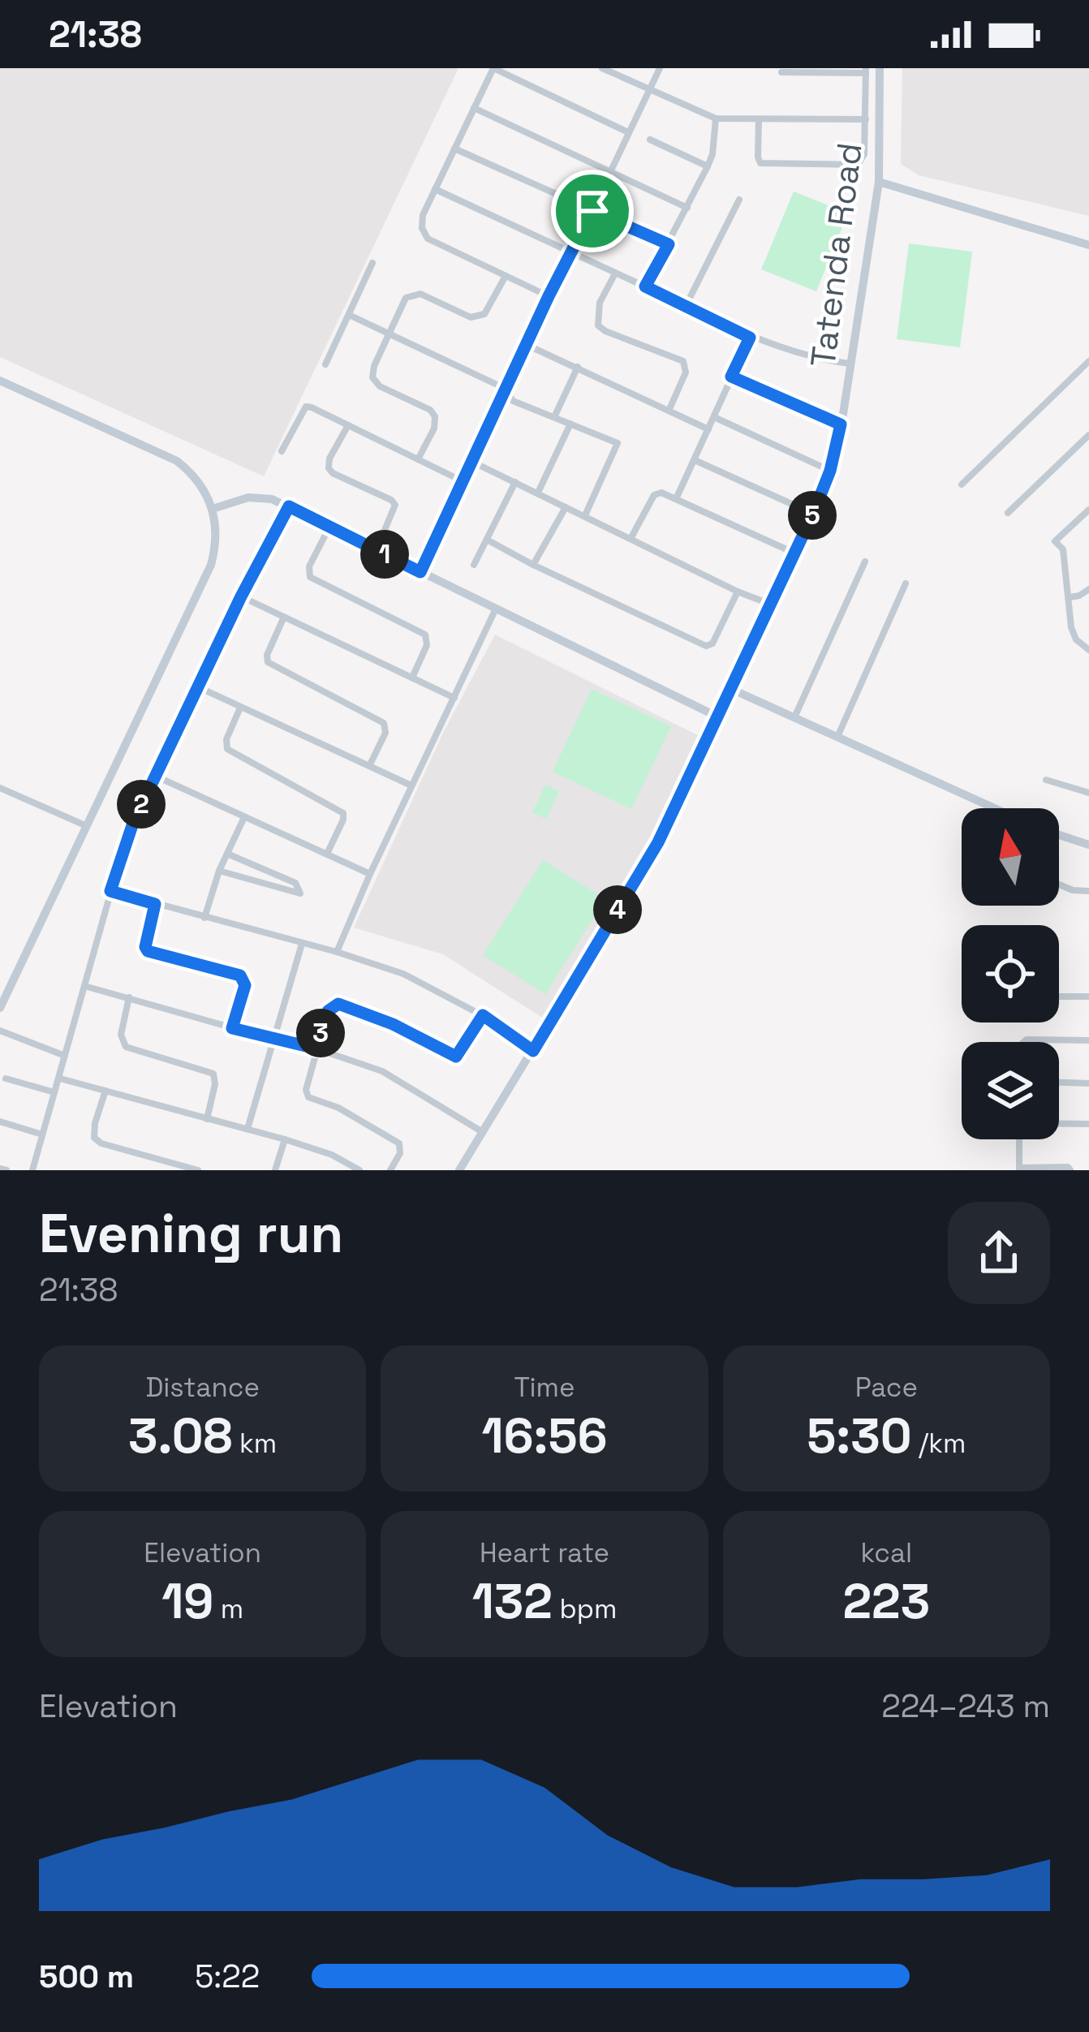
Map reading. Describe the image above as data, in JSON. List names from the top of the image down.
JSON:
{
  "streets": {
    "street": ["Tatenda Road"]
  },
  "north": "top",
  "page": {
    "status": "21:38",
    "pins": [
      "5",
      "1",
      "2",
      "4",
      "3"
    ],
    "heading": ["Evening run", "21:38"],
    "stats": [
      ["Distance", "3.08 km"],
      ["Time", "16:56"],
      ["Pace", "5:30 /km"],
      ["Elevation", "19 m"],
      ["Heart rate", "132 bpm"],
      ["kcal", "223"]
    ],
    "chart": ["Elevation", "224–243 m"],
    "list": [
      {
        "name": "500 m",
        "note": "5:22"
      }
    ]
  }
}
